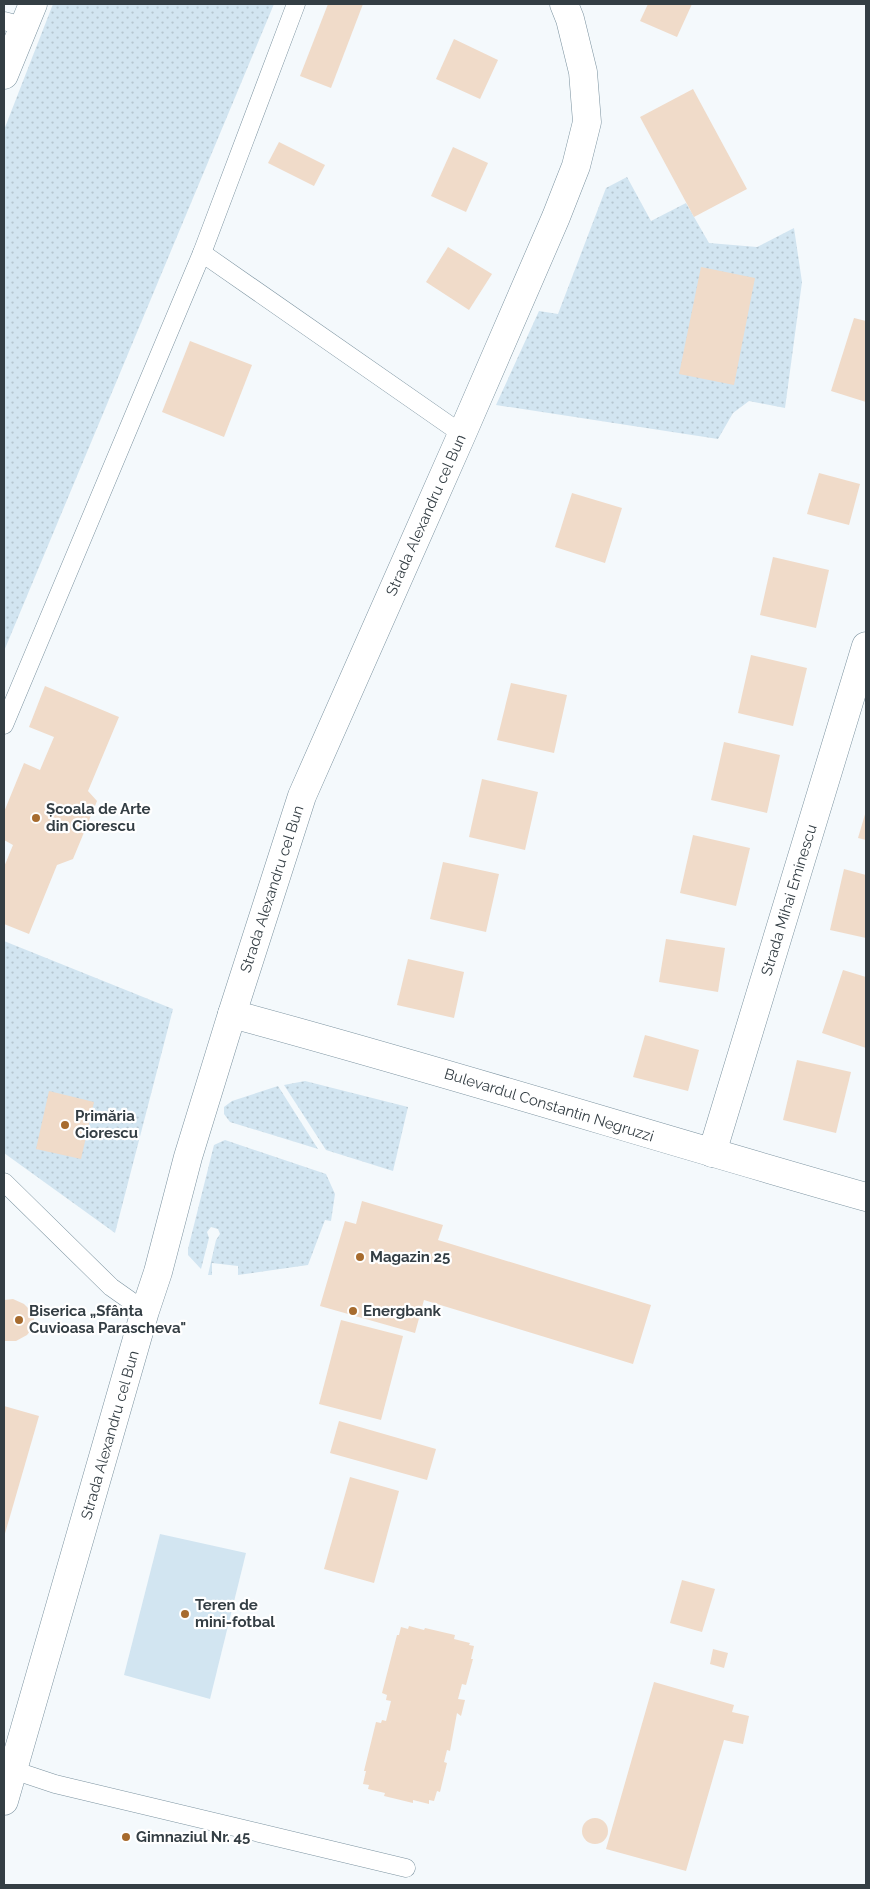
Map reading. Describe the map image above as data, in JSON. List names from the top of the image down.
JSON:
{
  "streets": {
    "street": ["Strada Alexandru cel Bun", "Strada Mihai Eminescu", "Bulevardul Constantin Negruzzi"]
  },
  "crossings": [
    ["Strada Alexandru cel Bun", "Bulevardul Constantin Negruzzi"],
    ["Strada Mihai Eminescu", "Bulevardul Constantin Negruzzi"]
  ],
  "places": [
    "Școala de Arte din Ciorescu",
    "Primăria Ciorescu",
    "Magazin 25",
    "Energbank",
    "Biserica „Sfânta Cuvioasa Parascheva\"",
    "Teren de mini-fotbal",
    "Gimnaziul Nr. 45"
  ]
}
